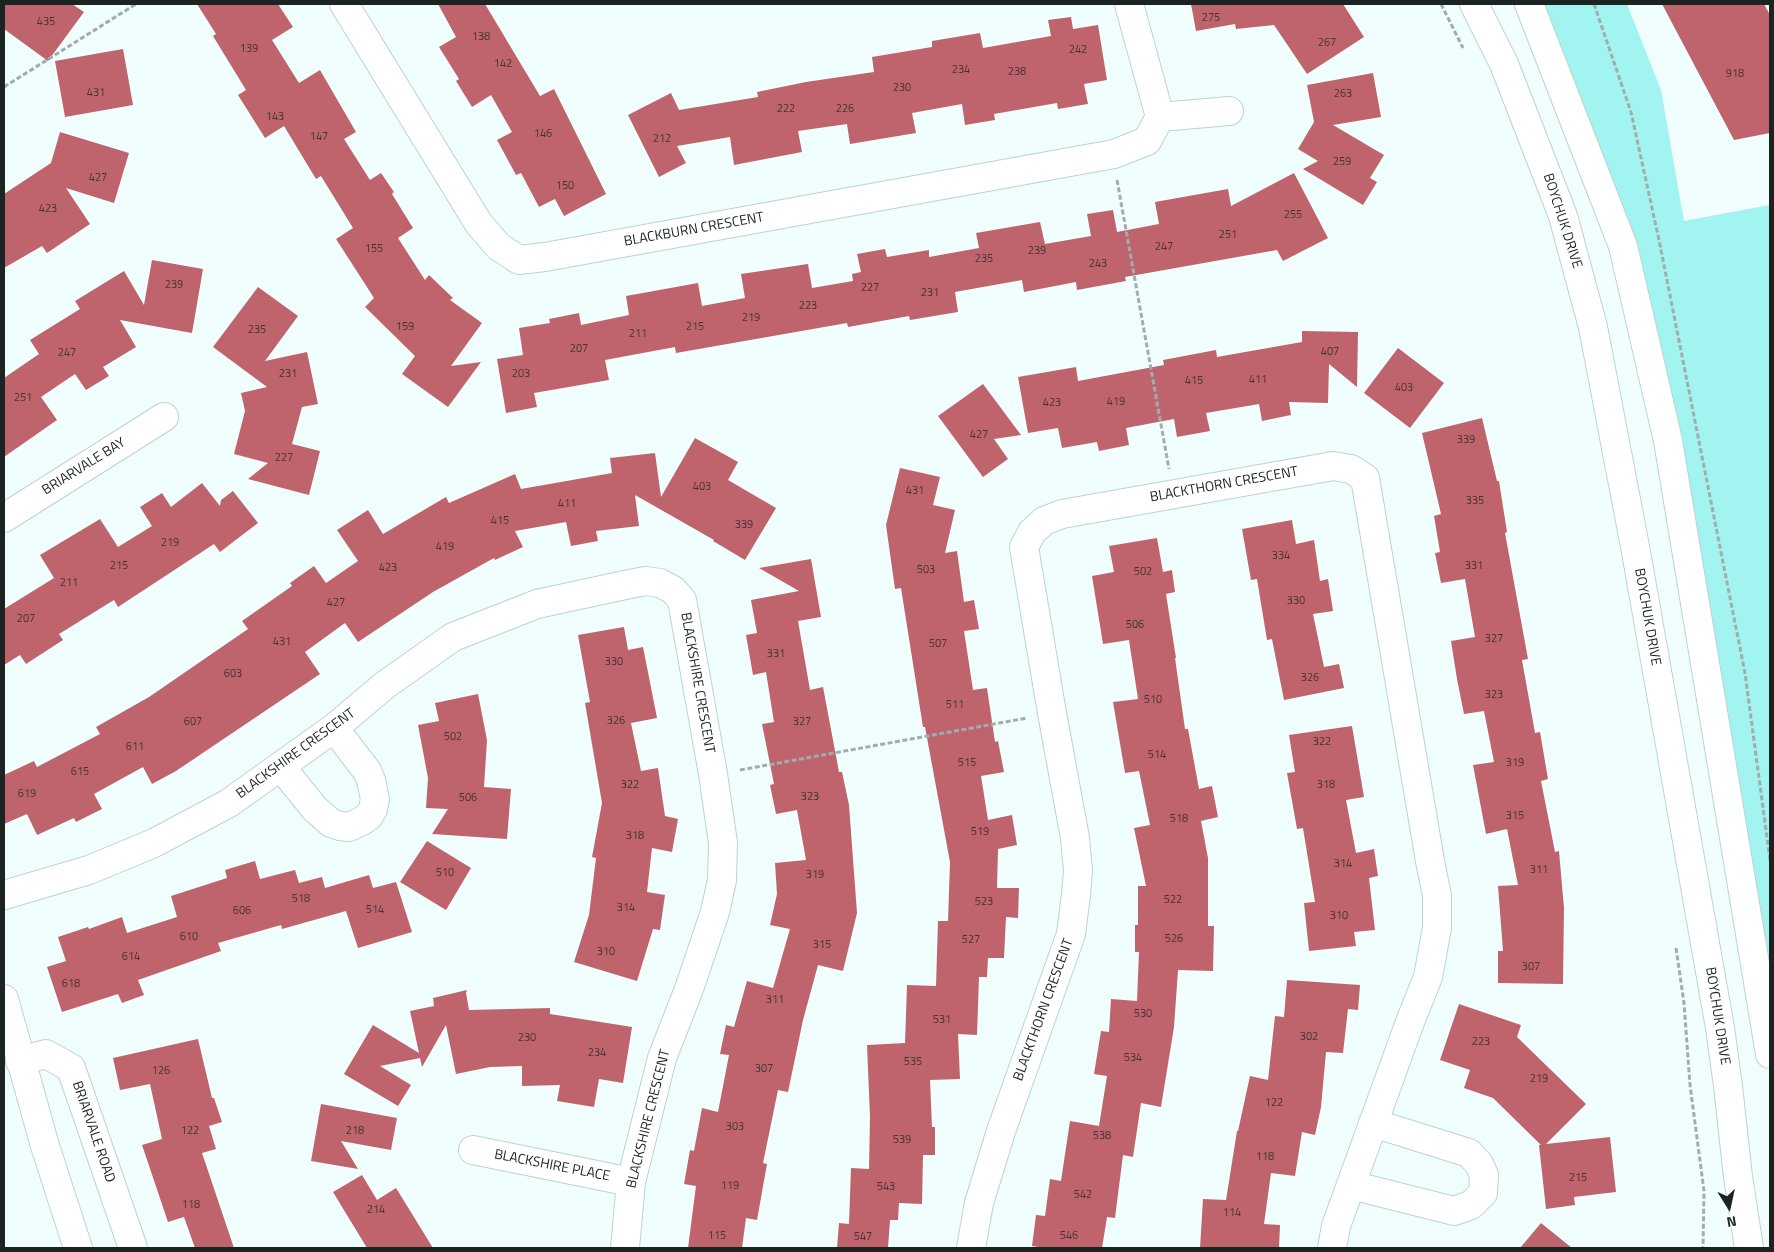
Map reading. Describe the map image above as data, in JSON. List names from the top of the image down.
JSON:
{
  "streets": {
    "street": [
      "BOYCHUK DRIVE",
      "BLACKBURN CRESCENT",
      "BRIARVALE BAY",
      "BLACKTHORN CRESCENT",
      "BLACKSHIRE CRESCENT",
      "BRIARVALE ROAD",
      "BLACKSHIRE PLACE"
    ]
  },
  "crossings": [
    ["BLACKSHIRE CRESCENT", "BLACKSHIRE PLACE"]
  ],
  "house_numbers": [
    "275",
    "435",
    "138",
    "267",
    "139",
    "242",
    "142",
    "234",
    "238",
    "918",
    "230",
    "431",
    "263",
    "222",
    "226",
    "143",
    "146",
    "147",
    "212",
    "259",
    "427",
    "150",
    "423",
    "255",
    "251",
    "247",
    "155",
    "239",
    "235",
    "243",
    "239",
    "227",
    "231",
    "223",
    "219",
    "159",
    "215",
    "235",
    "211",
    "207",
    "407",
    "247",
    "231",
    "203",
    "411",
    "415",
    "403",
    "251",
    "419",
    "423",
    "427",
    "339",
    "227",
    "403",
    "431",
    "335",
    "411",
    "415",
    "339",
    "219",
    "419",
    "334",
    "215",
    "331",
    "423",
    "503",
    "502",
    "211",
    "330",
    "427",
    "207",
    "506",
    "327",
    "431",
    "507",
    "331",
    "330",
    "603",
    "326",
    "323",
    "510",
    "511",
    "326",
    "607",
    "327",
    "502",
    "322",
    "611",
    "514",
    "515",
    "319",
    "615",
    "322",
    "318",
    "619",
    "323",
    "506",
    "315",
    "518",
    "519",
    "318",
    "314",
    "311",
    "510",
    "319",
    "518",
    "522",
    "523",
    "314",
    "514",
    "606",
    "310",
    "610",
    "526",
    "527",
    "315",
    "310",
    "614",
    "307",
    "618",
    "311",
    "530",
    "531",
    "302",
    "230",
    "223",
    "234",
    "534",
    "535",
    "307",
    "126",
    "219",
    "122",
    "303",
    "122",
    "218",
    "538",
    "539",
    "118",
    "215",
    "119",
    "543",
    "542",
    "118",
    "214",
    "114",
    "115",
    "546",
    "547"
  ],
  "north": "bottom"
}
